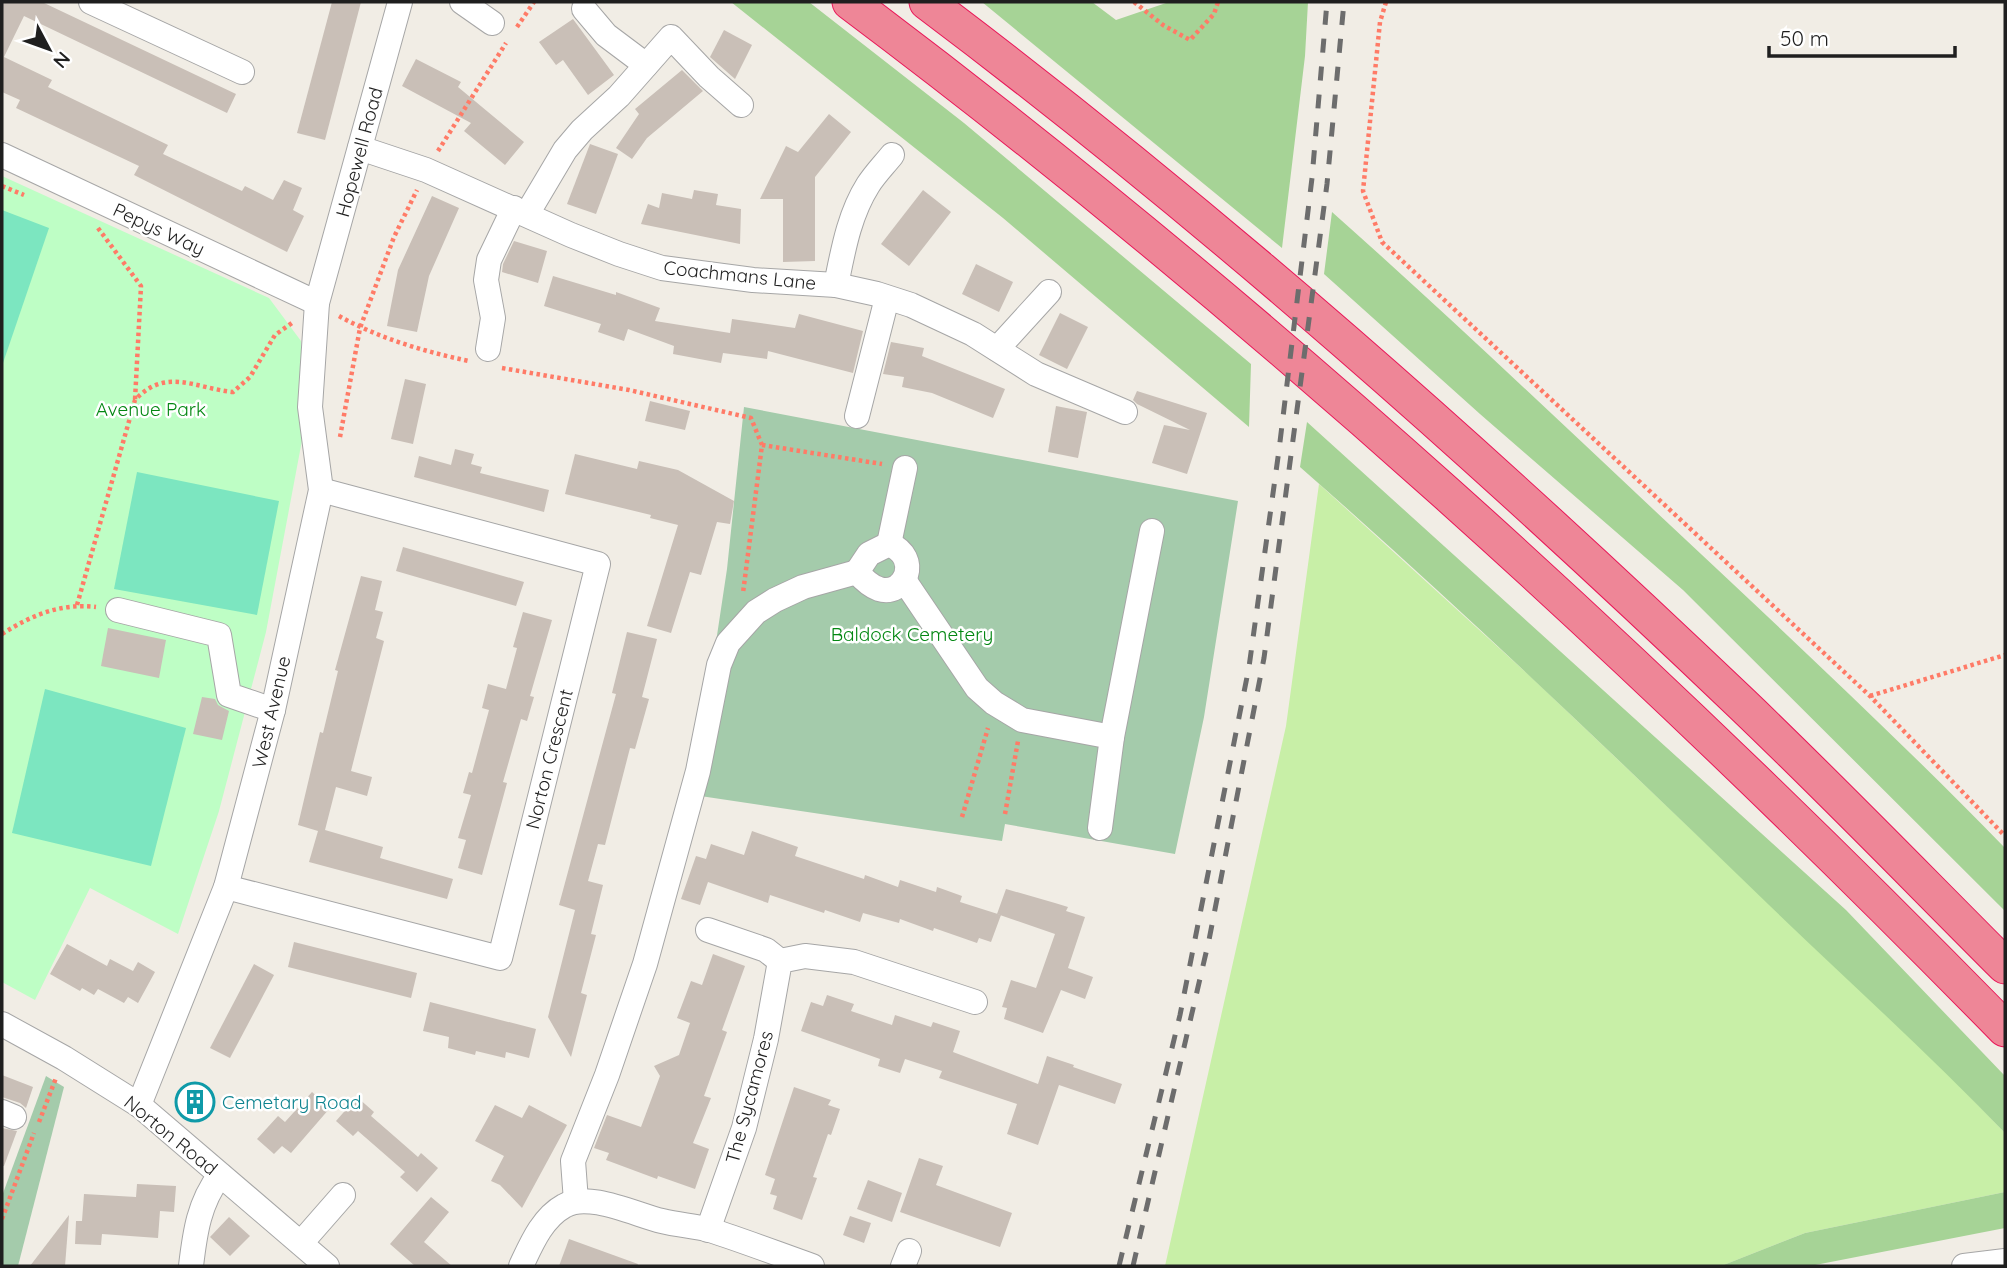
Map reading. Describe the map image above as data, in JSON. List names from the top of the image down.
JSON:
{
  "streets": {
    "street": [
      "Hopewell Road",
      "Pepys Way",
      "Coachmans Lane",
      "West Avenue",
      "Norton Crescent",
      "The Sycamores",
      "Norton Road"
    ]
  },
  "crossings": [
    ["Hopewell Road", "Pepys Way"],
    ["Hopewell Road", "Coachmans Lane"],
    ["Hopewell Road", "West Avenue"],
    ["Pepys Way", "West Avenue"],
    ["West Avenue", "Norton Crescent"],
    ["West Avenue", "Norton Road"]
  ],
  "parks": ["Avenue Park", "Baldock Cemetery"],
  "places": {
    "building": ["Cemetary Road"]
  },
  "scale_bar": "50 m",
  "north": "bottom right"
}
